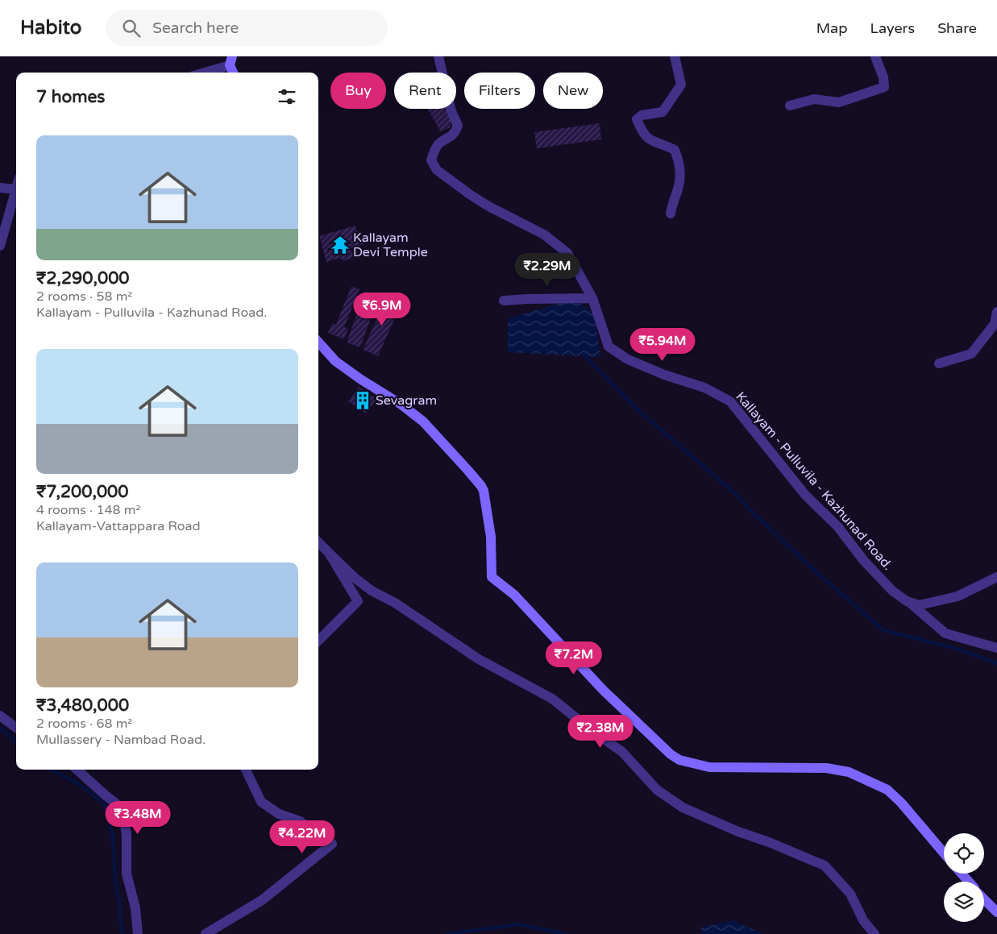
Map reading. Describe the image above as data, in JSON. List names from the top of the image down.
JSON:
{
  "streets": {
    "street": ["Kallayam - Pulluvila - Kazhunad Road."]
  },
  "places": {
    "temple": ["Kallayam Devi Temple"],
    "building": ["Sevagram"]
  },
  "page": {
    "header": "Habito",
    "search": "Search here",
    "nav": ["Map", "Layers", "Share"],
    "chip": [
      "Buy",
      "Rent",
      "Filters",
      "New"
    ],
    "heading": "7 homes",
    "list": [
      {
        "name": "₹2,290,000",
        "note": "2 rooms · 58 m² · Kallayam - Pulluvila - Kazhunad Road."
      },
      {
        "name": "₹7,200,000",
        "note": "4 rooms · 148 m² · Kallayam-Vattappara Road"
      },
      {
        "name": "₹3,480,000",
        "note": "2 rooms · 68 m² · Mullassery - Nambad Road."
      }
    ],
    "price": [
      "₹2.29M",
      "₹6.9M",
      "₹5.94M",
      "₹7.2M",
      "₹2.38M",
      "₹3.48M",
      "₹4.22M"
    ]
  }
}
